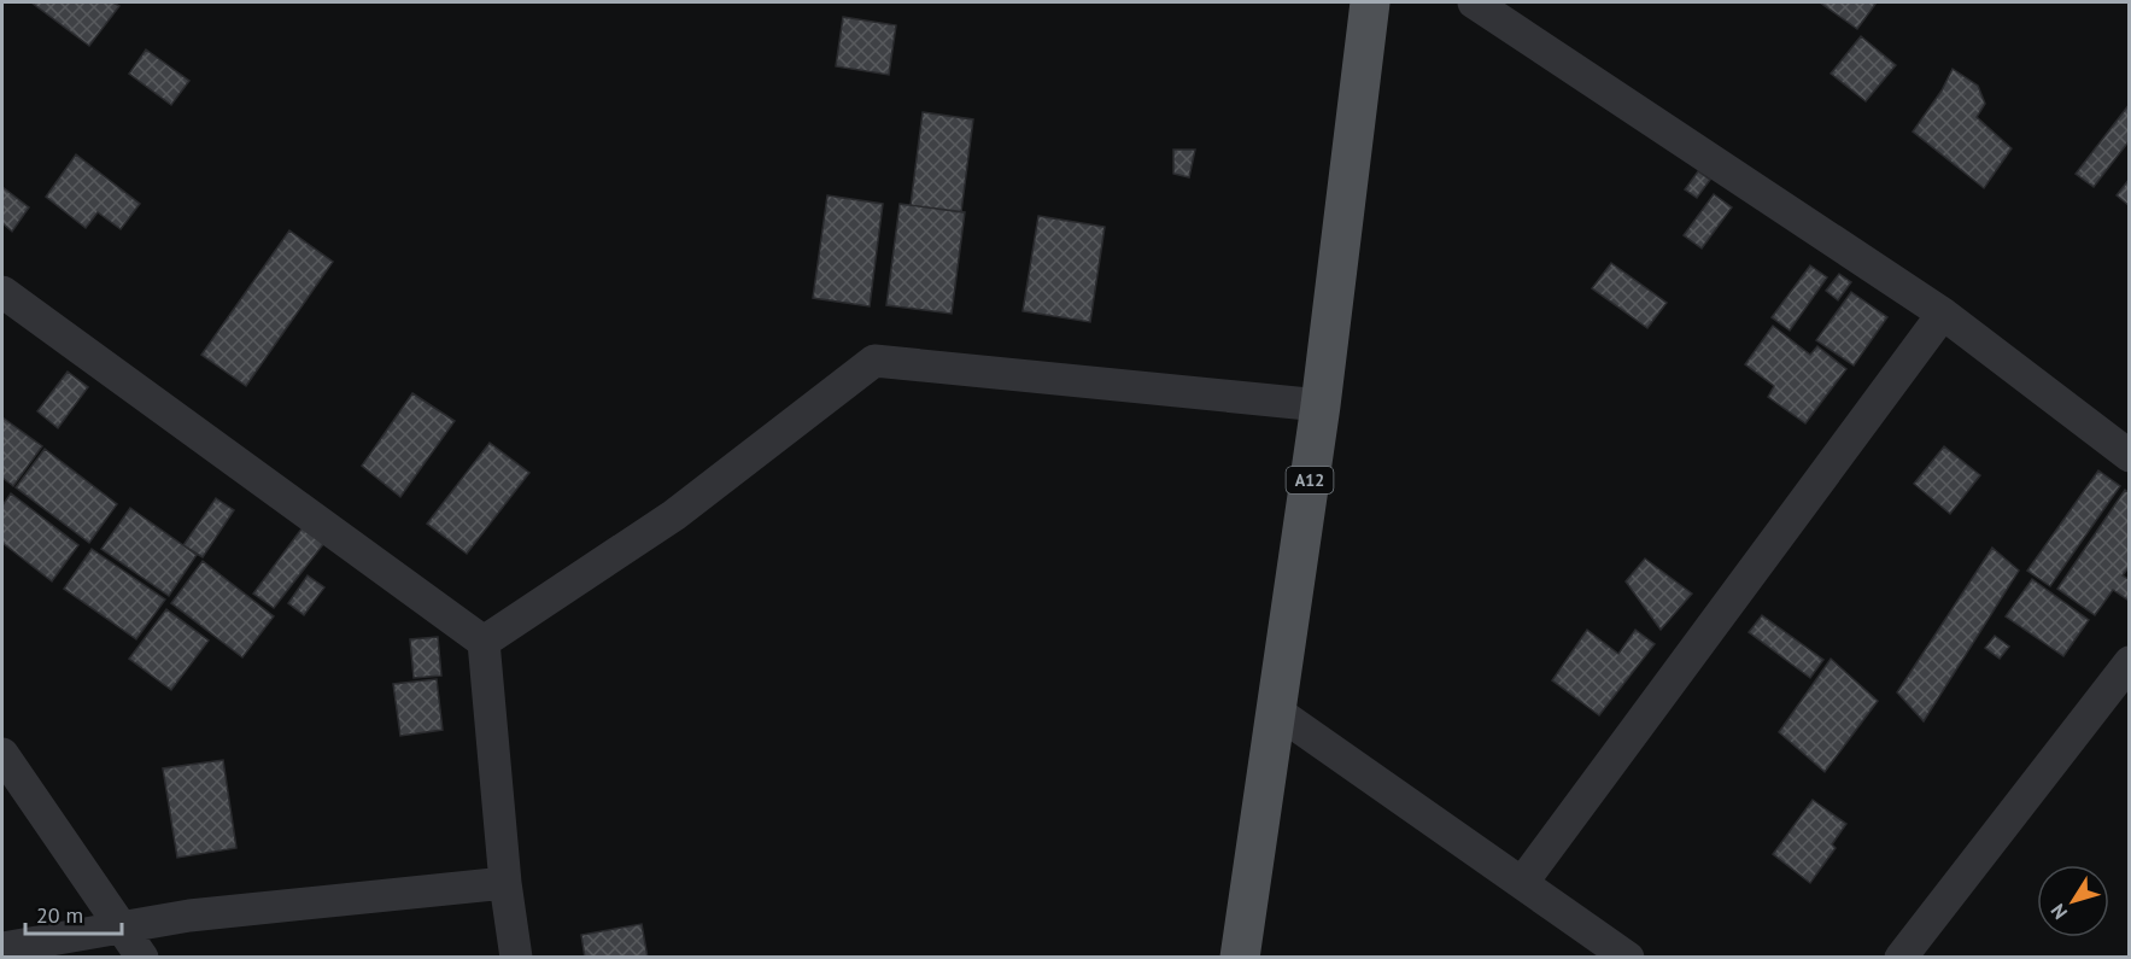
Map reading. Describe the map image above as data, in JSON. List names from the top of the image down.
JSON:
{
  "streets": {
    "main road": ["A12"]
  },
  "scale_bar": "20 m",
  "north": "bottom left"
}
